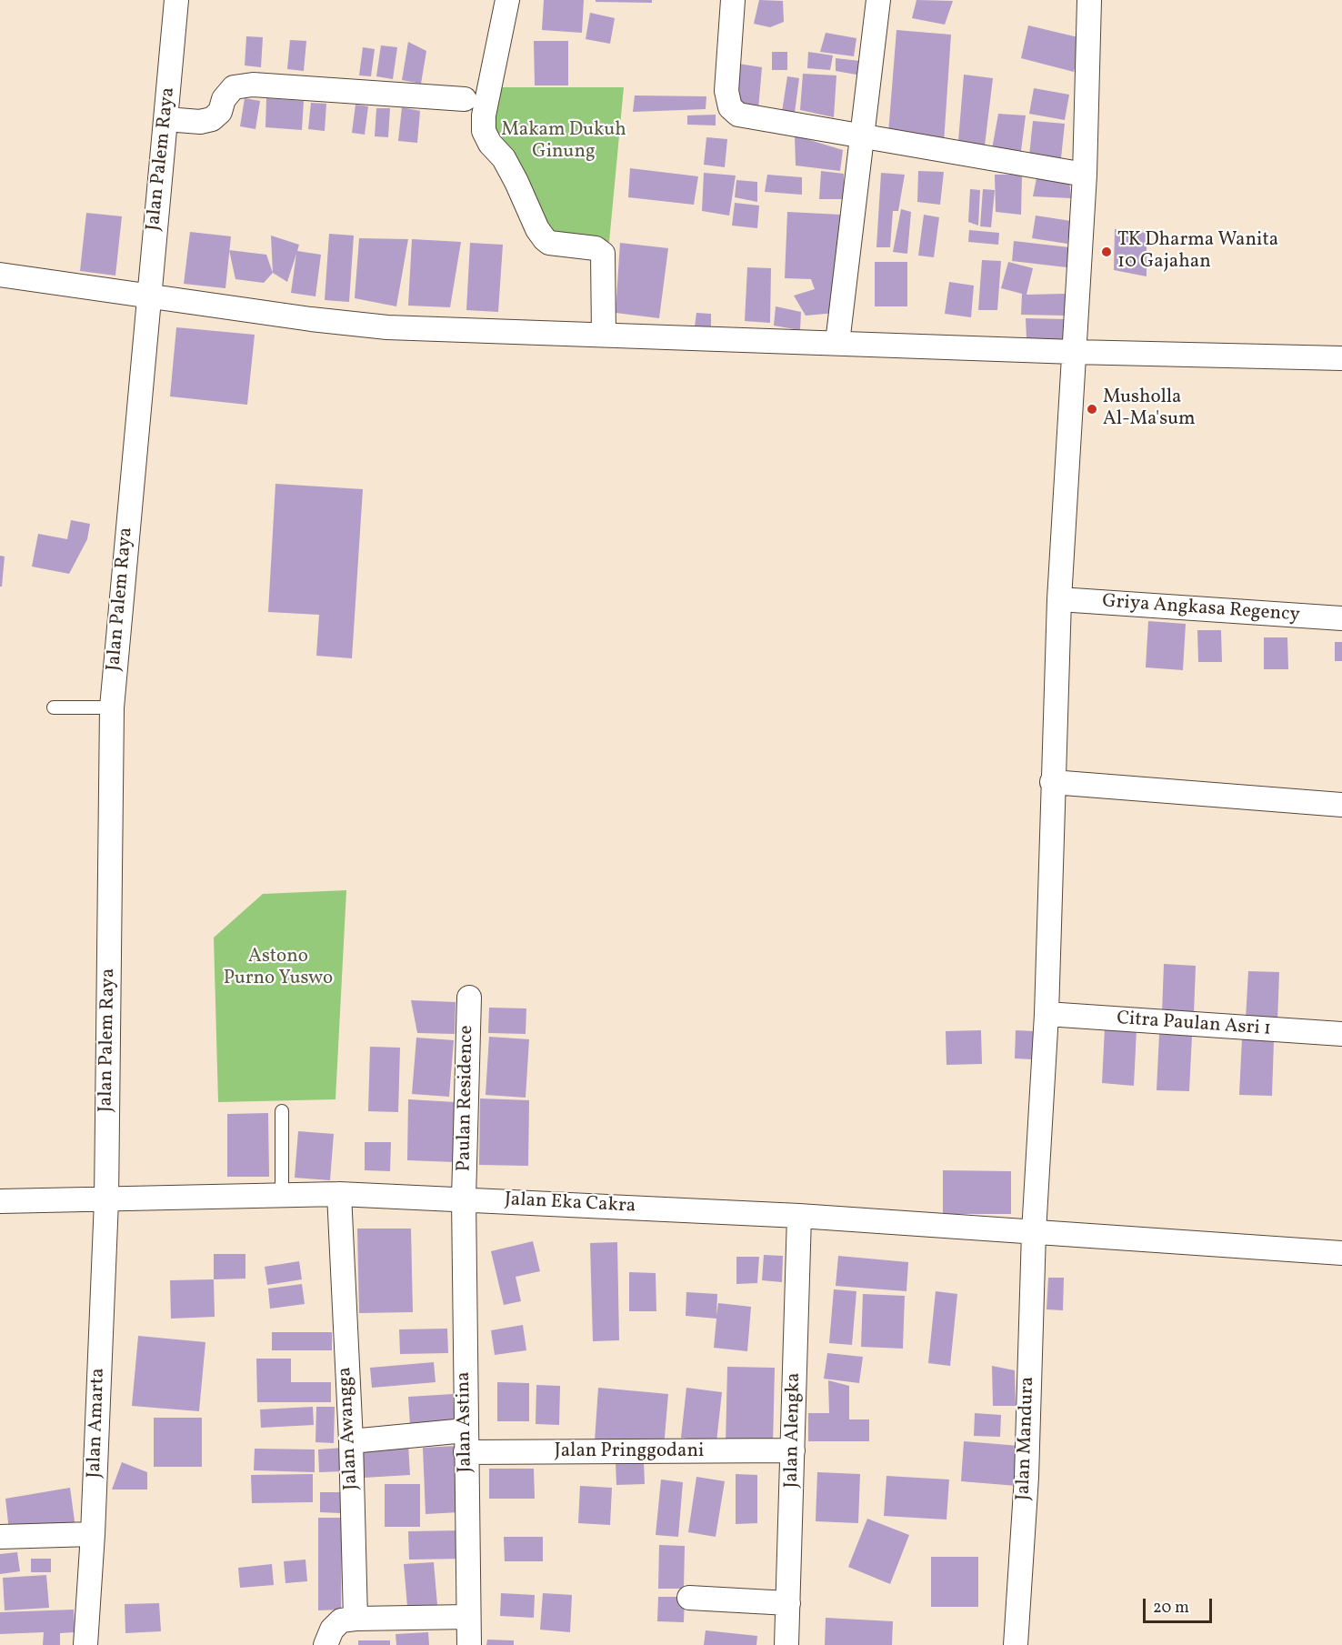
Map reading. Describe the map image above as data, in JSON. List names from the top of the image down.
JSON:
{
  "streets": {
    "street": [
      "Jalan Palem Raya",
      "Griya Angkasa Regency",
      "Citra Paulan Asri 1",
      "Paulan Residence",
      "Jalan Eka Cakra",
      "Jalan Astina",
      "Jalan Amarta",
      "Jalan Awangga",
      "Jalan Alengka",
      "Jalan Mandura",
      "Jalan Pringgodani"
    ]
  },
  "crossings": [
    ["Jalan Palem Raya", "Jalan Eka Cakra"],
    ["Jalan Palem Raya", "Jalan Amarta"],
    ["Griya Angkasa Regency", "Jalan Mandura"],
    ["Citra Paulan Asri 1", "Jalan Mandura"],
    ["Paulan Residence", "Jalan Eka Cakra"],
    ["Paulan Residence", "Jalan Astina"],
    ["Jalan Eka Cakra", "Jalan Astina"],
    ["Jalan Eka Cakra", "Jalan Amarta"],
    ["Jalan Eka Cakra", "Jalan Awangga"],
    ["Jalan Eka Cakra", "Jalan Alengka"],
    ["Jalan Eka Cakra", "Jalan Mandura"],
    ["Jalan Astina", "Jalan Pringgodani"],
    ["Jalan Awangga", "Jalan Pringgodani"],
    ["Jalan Alengka", "Jalan Pringgodani"]
  ],
  "parks": ["Makam Dukuh Ginung", "Astono Purno Yuswo"],
  "places": ["TK Dharma Wanita 10 Gajahan", "Musholla Al-Ma'sum"],
  "scale_bar": "20 m"
}
